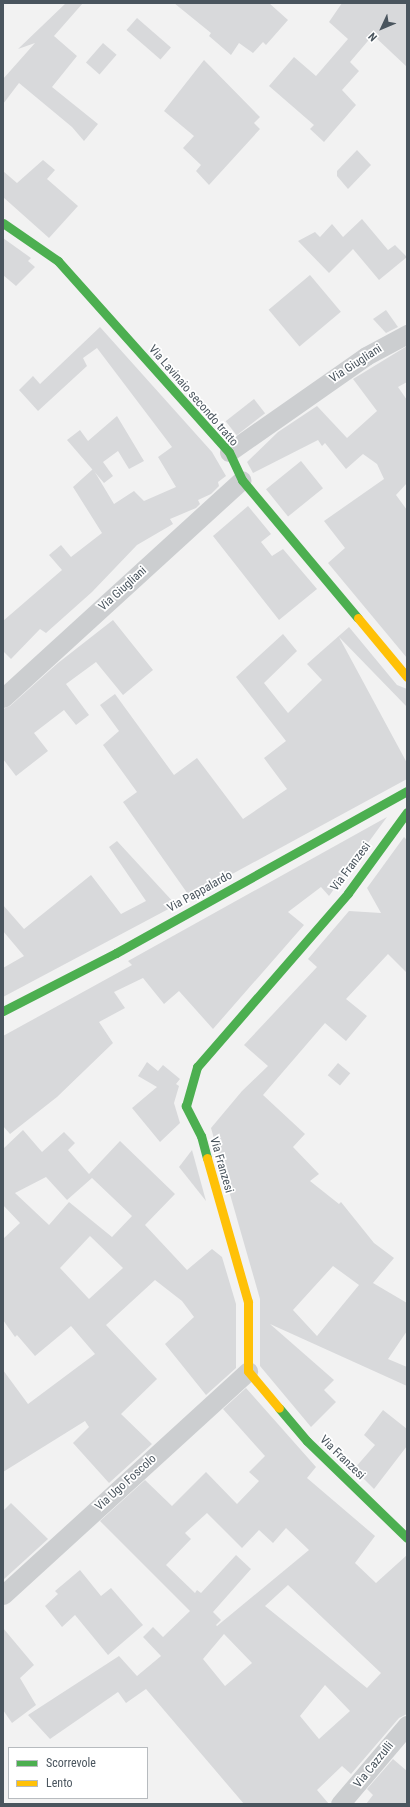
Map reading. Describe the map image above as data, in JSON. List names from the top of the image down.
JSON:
{
  "streets": {
    "street": [
      "Via Giugliani",
      "Via Lavinaio secondo tratto",
      "Via Franzesi",
      "Via Pappalardo",
      "Via Ugo Foscolo",
      "Via Cazzulli"
    ]
  },
  "crossings": [
    ["Via Giugliani", "Via Lavinaio secondo tratto"],
    ["Via Franzesi", "Via Ugo Foscolo"]
  ],
  "legend": ["Scorrevole", "Lento"],
  "north": "bottom left"
}
